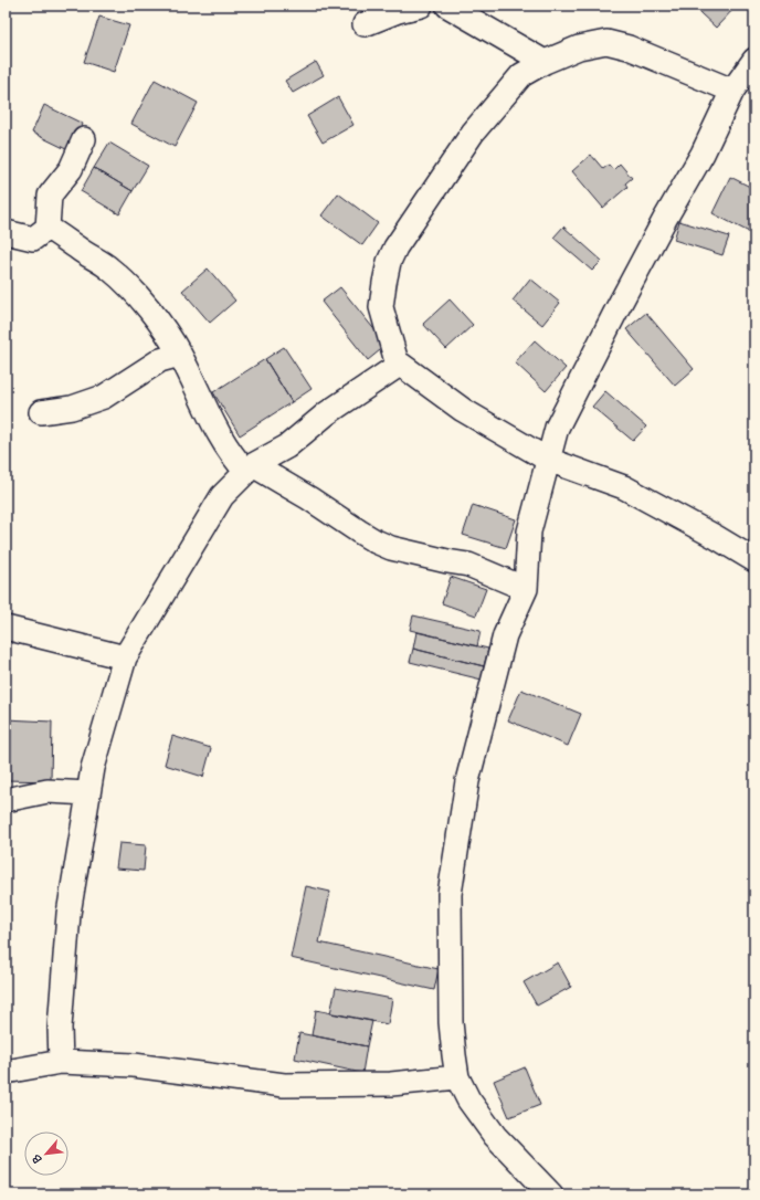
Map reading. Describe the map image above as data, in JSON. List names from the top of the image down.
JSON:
{
  "north": "bottom left"
}
